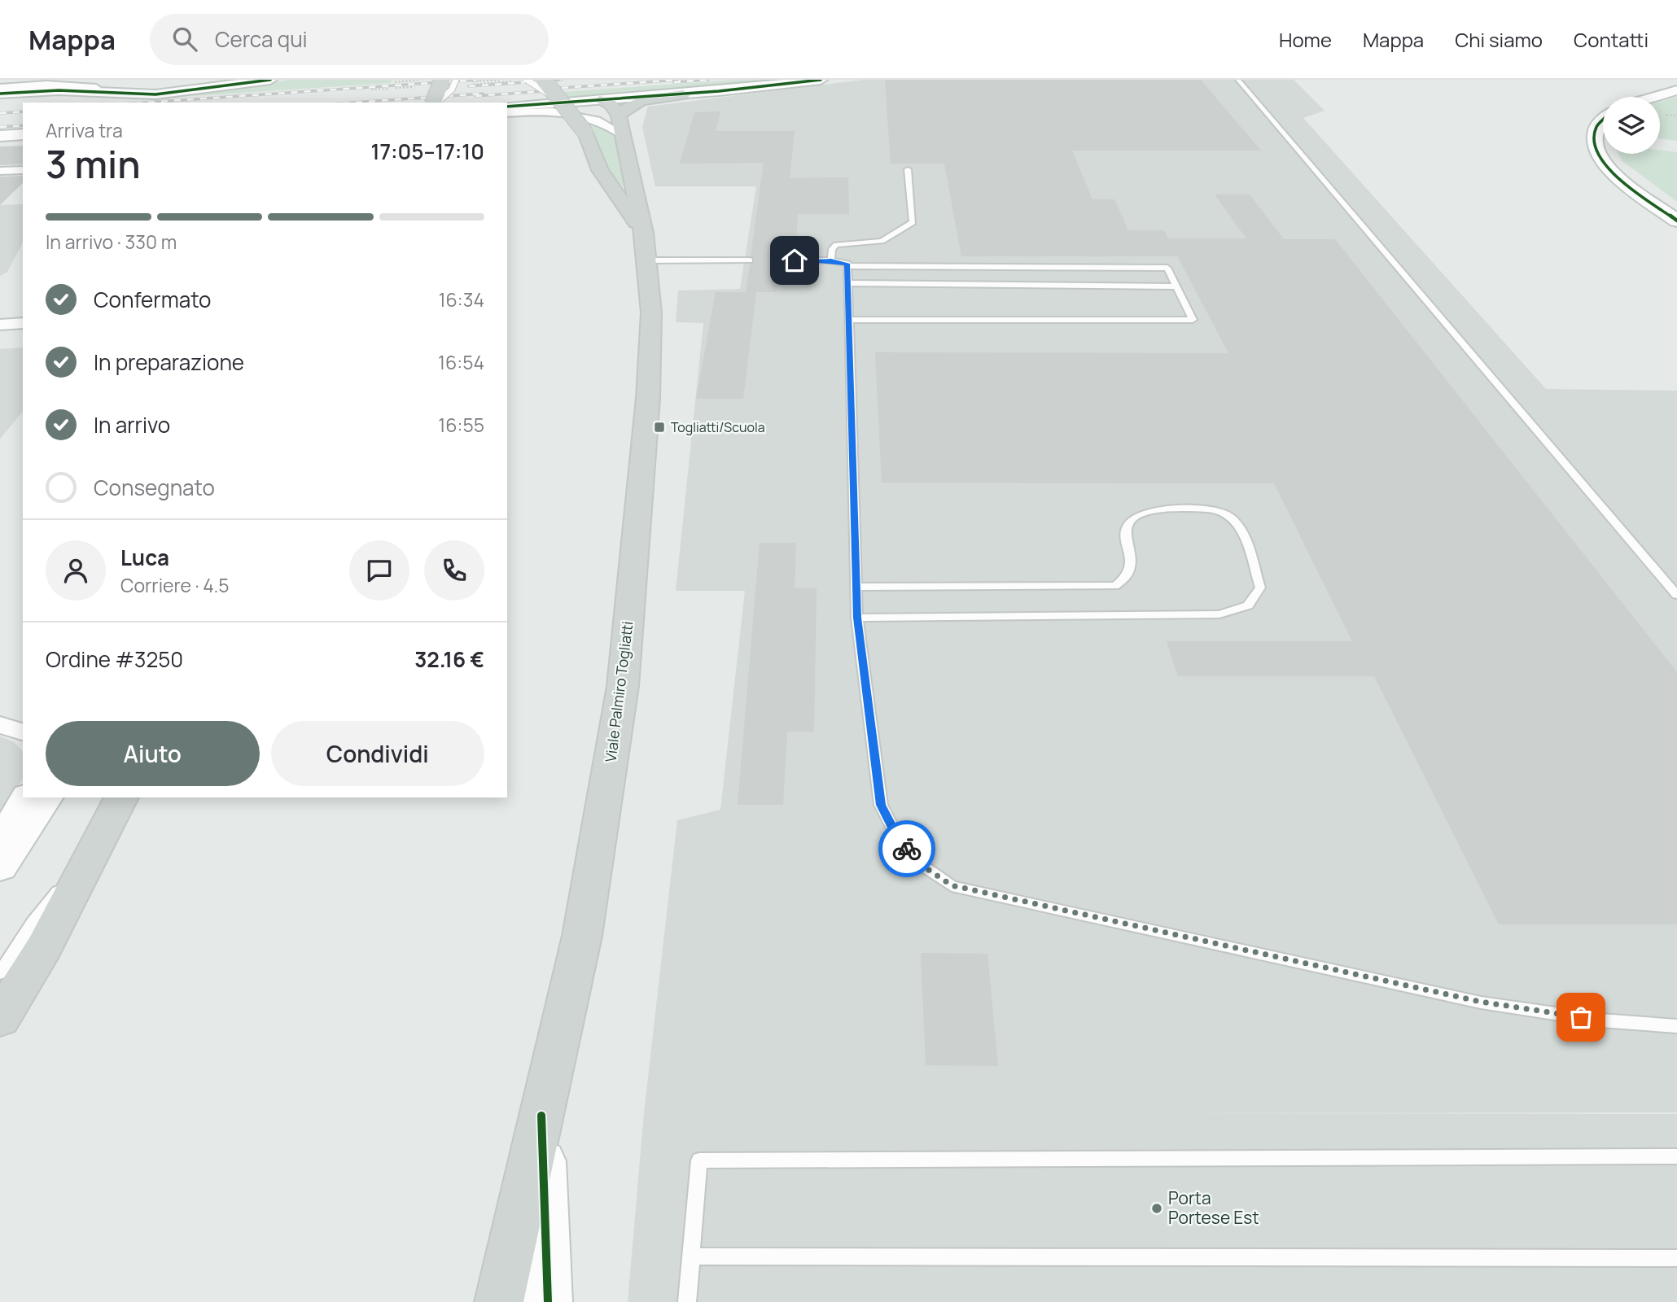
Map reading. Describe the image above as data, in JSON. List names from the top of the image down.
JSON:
{
  "streets": {
    "main road": ["Viale Palmiro Togliatti"]
  },
  "places": {
    "transit": ["Togliatti/Scuola"],
    "other": ["Porta Portese Est"]
  },
  "page": {
    "header": "Mappa",
    "search": "Cerca qui",
    "nav": [
      "Home",
      "Mappa",
      "Chi siamo",
      "Contatti"
    ],
    "heading": ["3 min", "Arriva tra", "17:05–17:10"],
    "panel": [
      "Luca",
      "Corriere · 4.5",
      "Ordine #3250",
      "32.16 €"
    ],
    "bar": "In arrivo · 330 m",
    "list": [
      ["Confermato", "16:34"],
      ["In preparazione", "16:54"],
      ["In arrivo", "16:55"],
      "Consegnato"
    ],
    "buttons": ["Aiuto", "Condividi"]
  }
}
